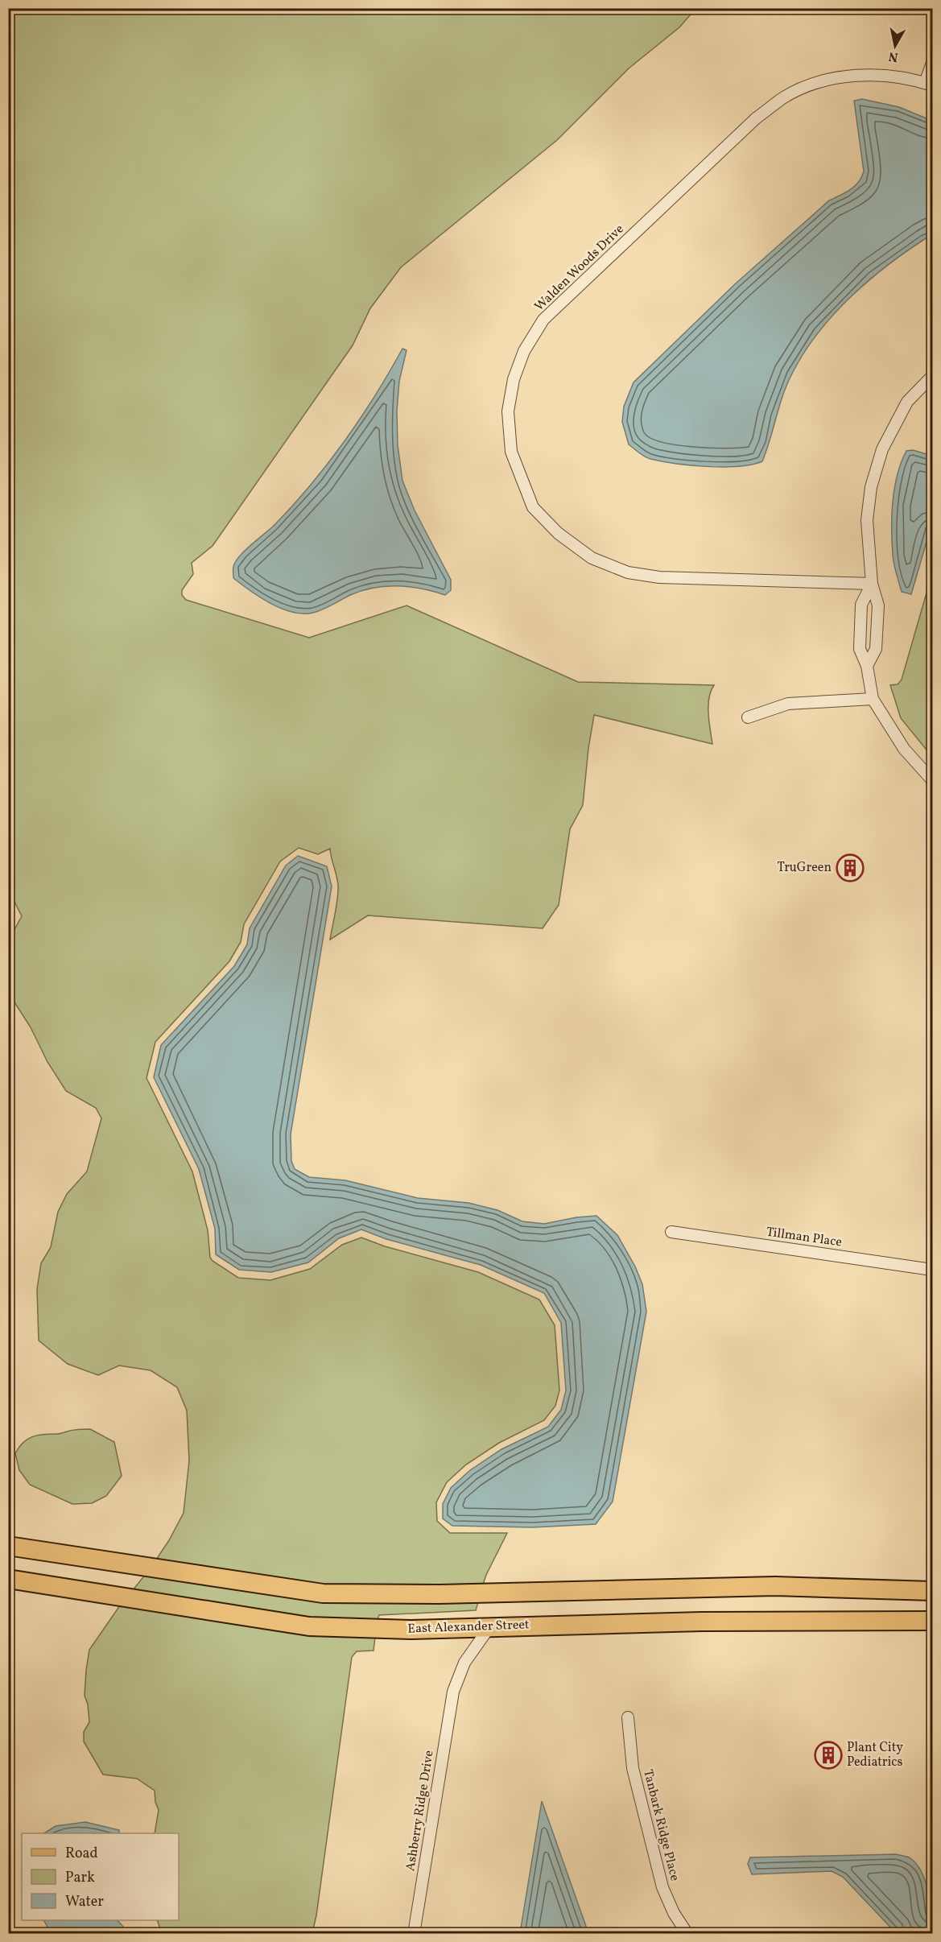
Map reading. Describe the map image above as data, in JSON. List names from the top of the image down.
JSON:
{
  "streets": {
    "main road": ["East Alexander Street"],
    "street": [
      "Walden Woods Drive",
      "Tillman Place",
      "Ashberry Ridge Drive",
      "Tanbark Ridge Place"
    ]
  },
  "crossings": [
    ["East Alexander Street", "Ashberry Ridge Drive"]
  ],
  "places": {
    "building": ["TruGreen", "Plant City Pediatrics"]
  },
  "legend": ["Road", "Park", "Water"],
  "north": "bottom"
}
